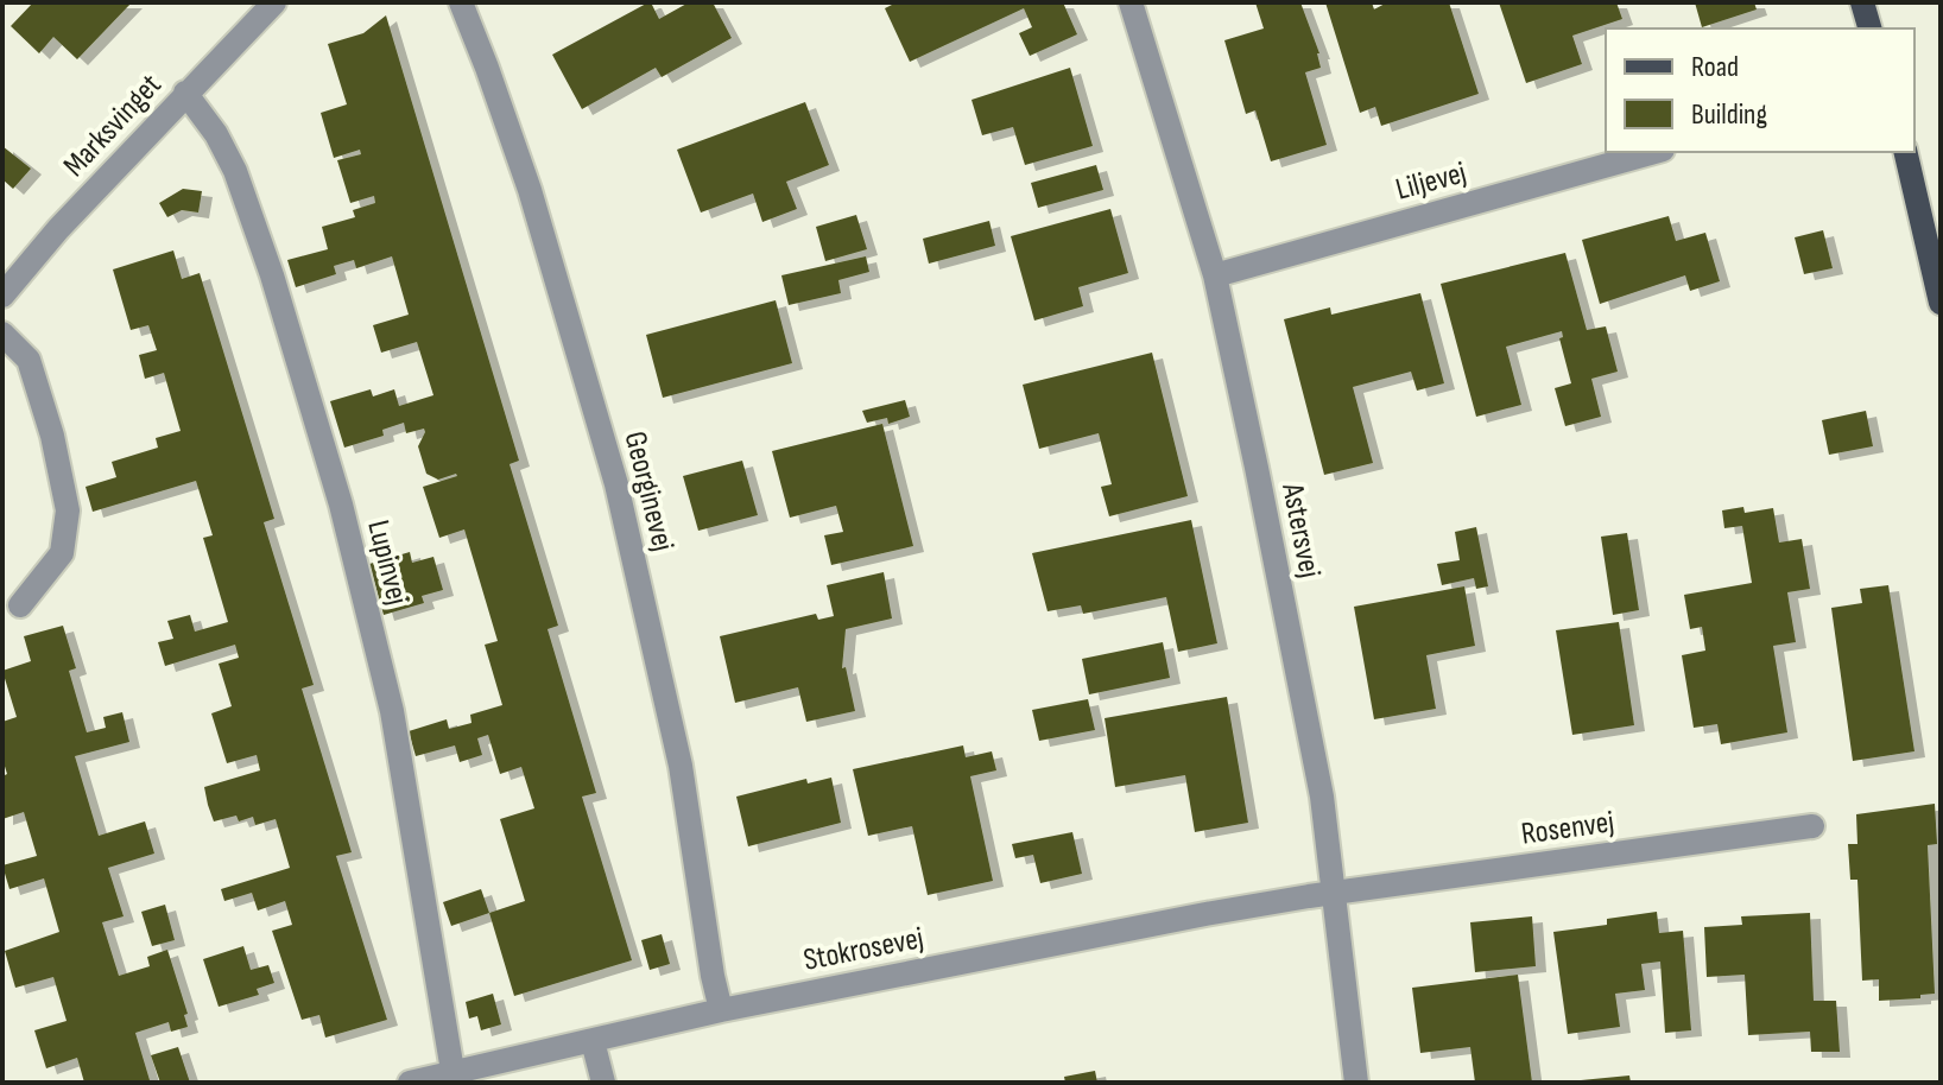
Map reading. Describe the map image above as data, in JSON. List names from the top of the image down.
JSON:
{
  "streets": {
    "street": [
      "Marksvinget",
      "Liljevej",
      "Georginevej",
      "Astersvej",
      "Lupinvej",
      "Rosenvej",
      "Stokrosevej"
    ]
  },
  "crossings": [
    ["Marksvinget", "Lupinvej"],
    ["Liljevej", "Astersvej"],
    ["Georginevej", "Stokrosevej"],
    ["Astersvej", "Rosenvej"],
    ["Astersvej", "Stokrosevej"],
    ["Lupinvej", "Stokrosevej"],
    ["Rosenvej", "Stokrosevej"]
  ],
  "legend": ["Road", "Building"]
}
